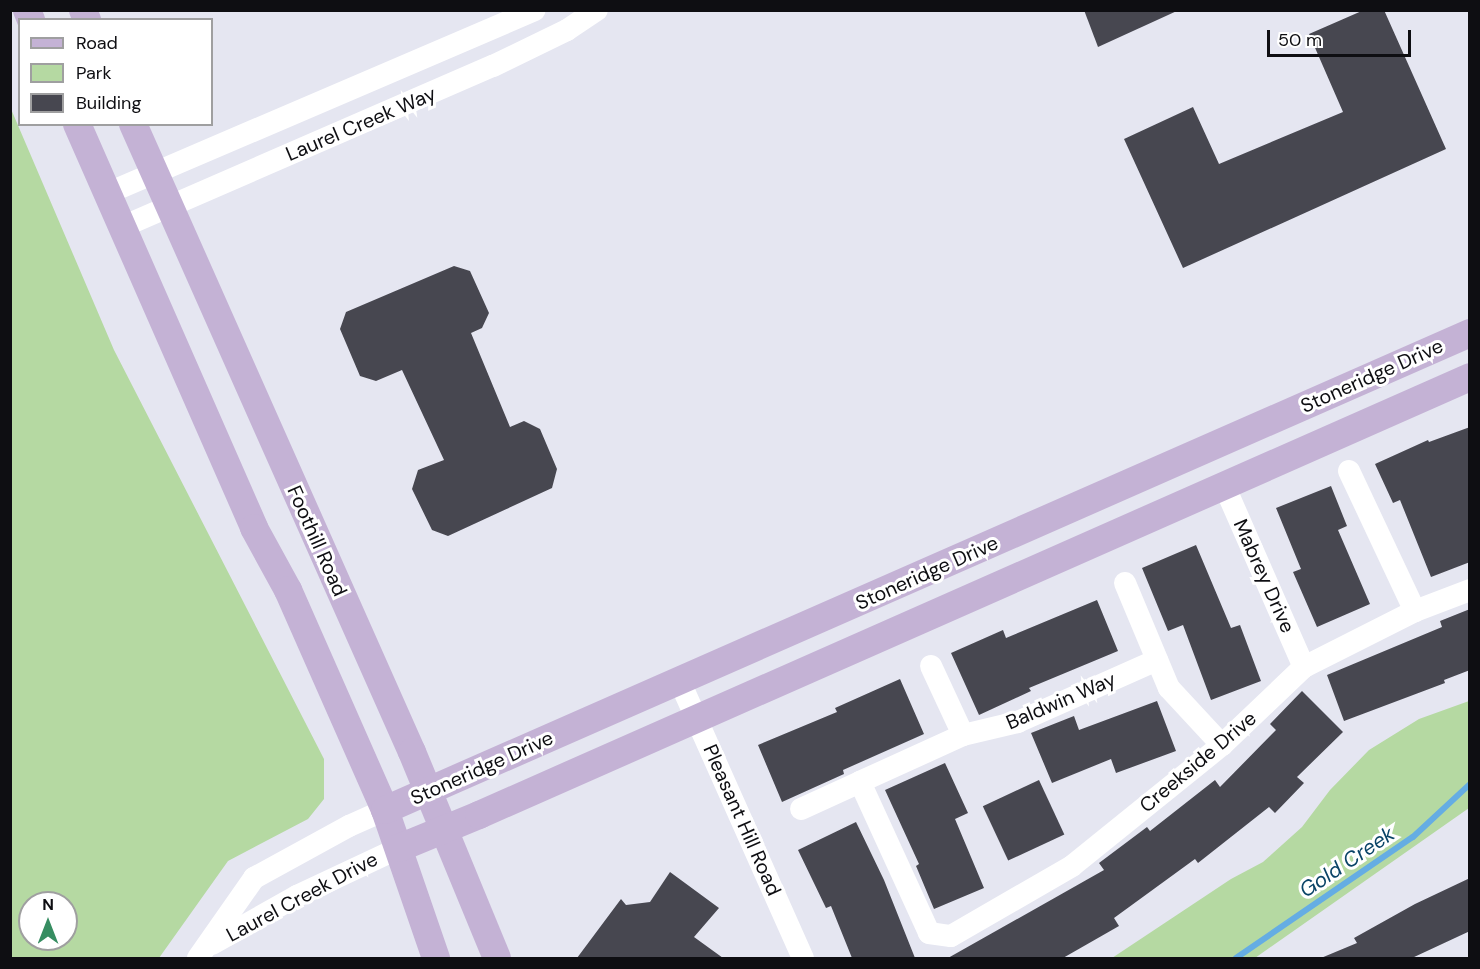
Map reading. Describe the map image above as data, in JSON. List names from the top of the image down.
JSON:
{
  "streets": {
    "main road": ["Stoneridge Drive", "Foothill Road"],
    "street": [
      "Laurel Creek Way",
      "Mabrey Drive",
      "Baldwin Way",
      "Creekside Drive",
      "Pleasant Hill Road",
      "Laurel Creek Drive"
    ]
  },
  "crossings": [
    ["Laurel Creek Way", "Foothill Road"],
    ["Stoneridge Drive", "Foothill Road"],
    ["Stoneridge Drive", "Mabrey Drive"],
    ["Stoneridge Drive", "Pleasant Hill Road"],
    ["Stoneridge Drive", "Laurel Creek Drive"],
    ["Mabrey Drive", "Creekside Drive"],
    ["Baldwin Way", "Creekside Drive"]
  ],
  "water": ["Gold Creek"],
  "legend": ["Road", "Park", "Building"],
  "scale_bar": "50 m",
  "north": "top"
}
